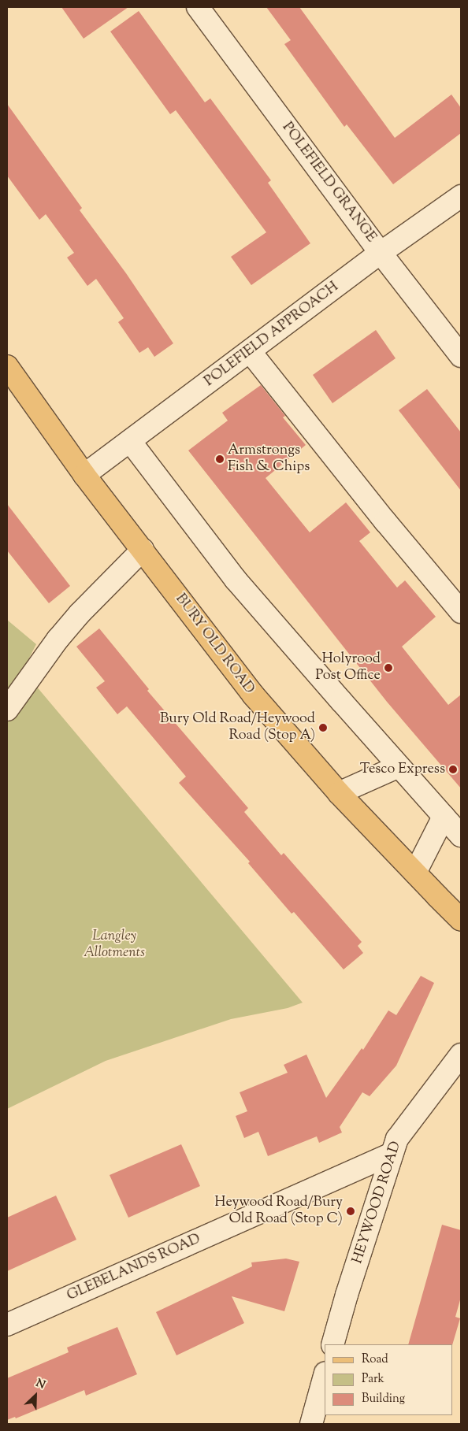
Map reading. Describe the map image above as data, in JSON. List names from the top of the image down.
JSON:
{
  "streets": {
    "main road": ["BURY OLD ROAD"],
    "street": [
      "POLEFIELD GRANGE",
      "POLEFIELD APPROACH",
      "HEYWOOD ROAD",
      "GLEBELANDS ROAD"
    ]
  },
  "crossings": [
    ["POLEFIELD GRANGE", "POLEFIELD APPROACH"],
    ["POLEFIELD APPROACH", "BURY OLD ROAD"],
    ["HEYWOOD ROAD", "GLEBELANDS ROAD"]
  ],
  "parks": ["Langley Allotments"],
  "places": [
    "Armstrongs Fish & Chips",
    "Holyrood Post Office",
    "Bury Old Road/Heywood Road (Stop A)",
    "Tesco Express",
    "Heywood Road/Bury Old Road (Stop C)"
  ],
  "legend": ["Road", "Park", "Building"],
  "north": "top right"
}
